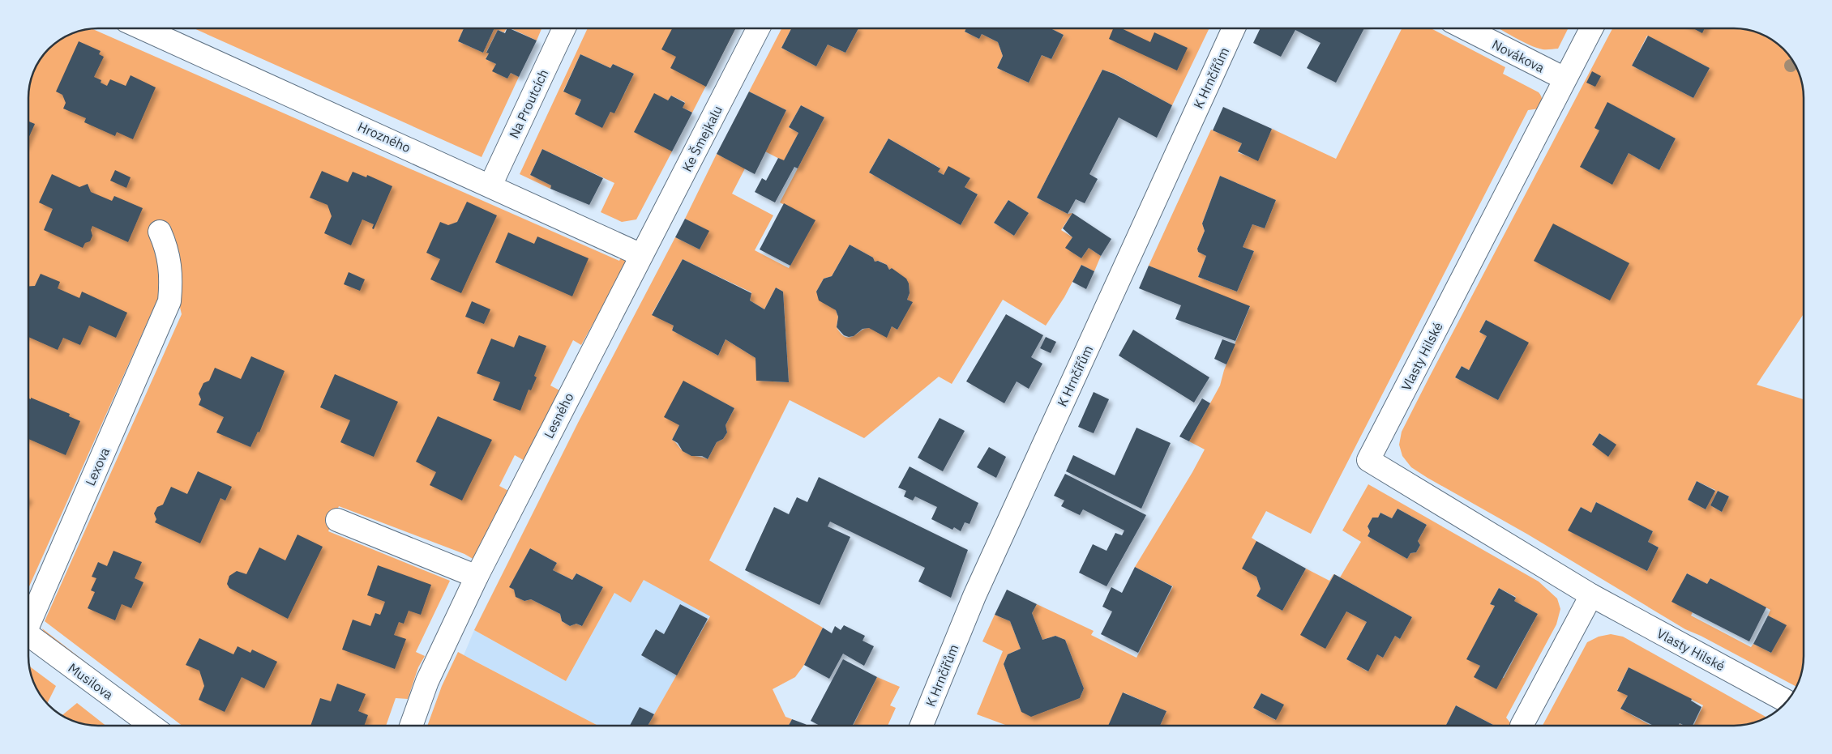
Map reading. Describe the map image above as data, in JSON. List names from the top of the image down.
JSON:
{
  "streets": {
    "street": [
      "Novákova",
      "K Hrnčířům",
      "Na Proutcích",
      "Hrozného",
      "Ke Šmejkalu",
      "Vlasty Hilské",
      "Lesného",
      "Lexova",
      "Musilova"
    ]
  },
  "crossings": [
    ["Novákova", "Vlasty Hilské"],
    ["Na Proutcích", "Hrozného"],
    ["Hrozného", "Ke Šmejkalu"],
    ["Hrozného", "Lesného"],
    ["Ke Šmejkalu", "Lesného"]
  ]
}
